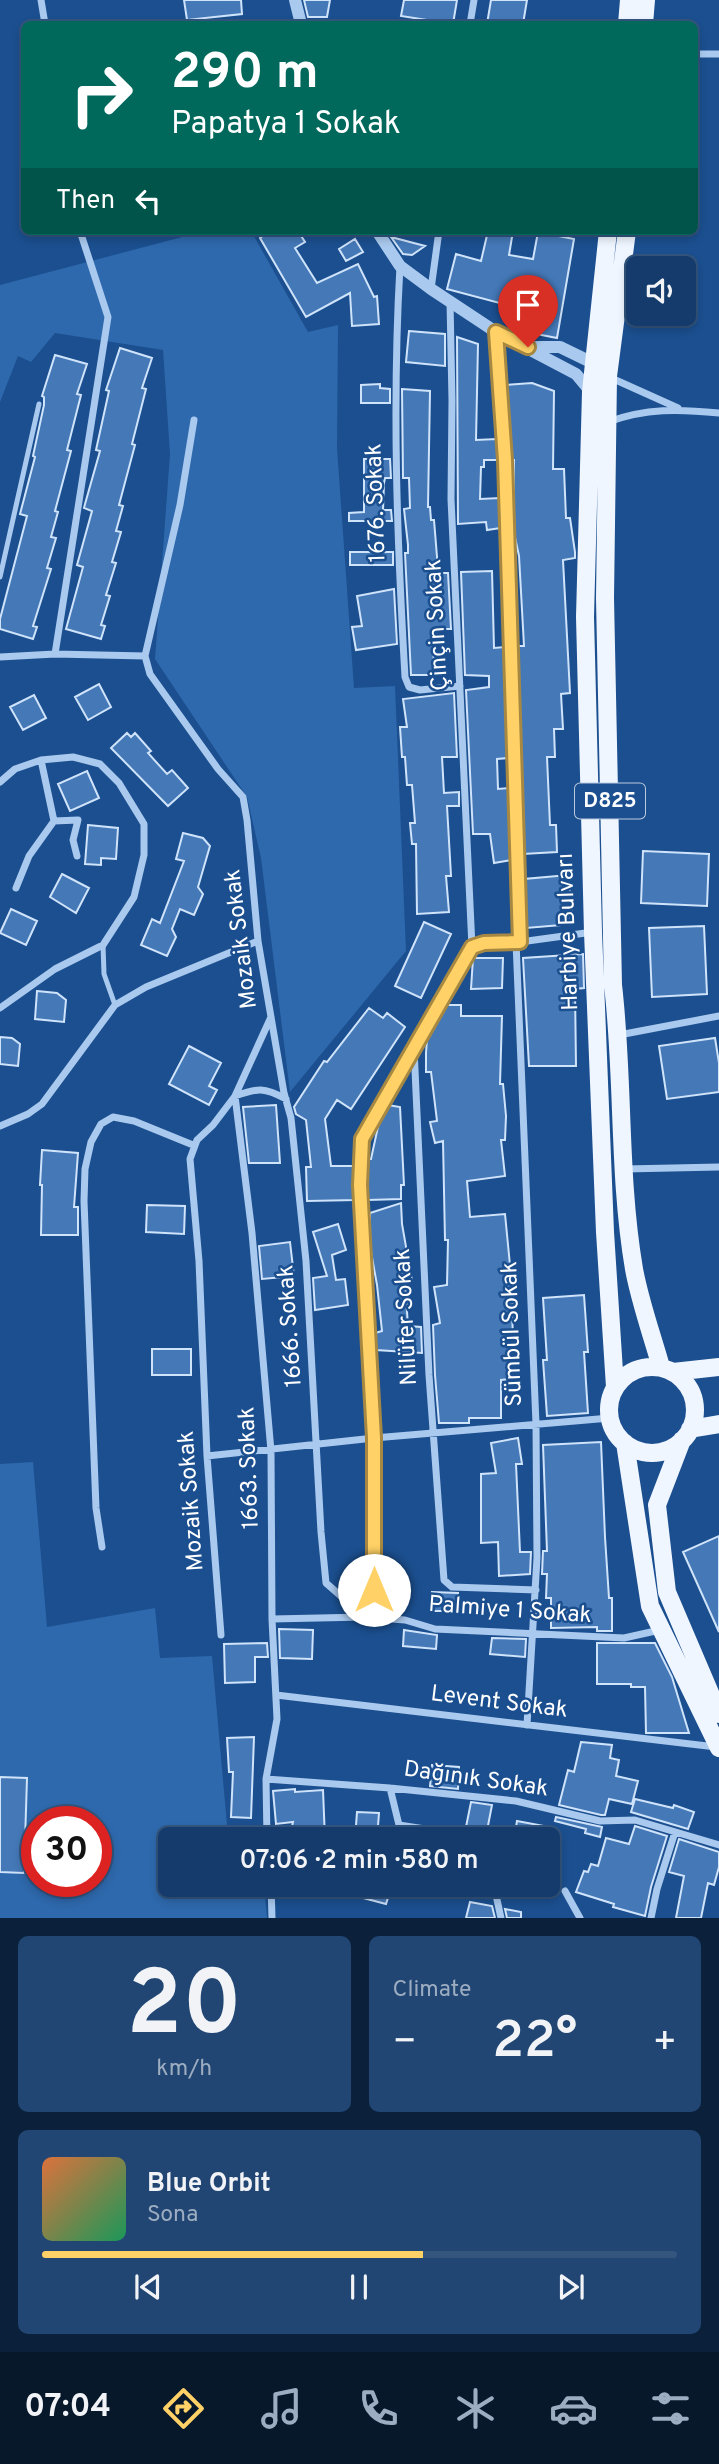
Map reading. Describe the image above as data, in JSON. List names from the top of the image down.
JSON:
{
  "streets": {
    "main road": ["D825", "Harbiye Bulvarı"],
    "street": [
      "1676. Sokak",
      "Çinçin Sokak",
      "Mozaik Sokak",
      "Nilüfer Sokak",
      "1666. Sokak",
      "Sümbül Sokak",
      "1663. Sokak",
      "Palmiye 1 Sokak",
      "Levent Sokak",
      "Dağınık Sokak"
    ]
  },
  "crossings": [
    ["1676. Sokak", "Çinçin Sokak"],
    ["Mozaik Sokak", "1666. Sokak"],
    ["Mozaik Sokak", "1663. Sokak"],
    ["Nilüfer Sokak", "Sümbül Sokak"],
    ["1666. Sokak", "Palmiye 1 Sokak"],
    ["Sümbül Sokak", "Palmiye 1 Sokak"],
    ["Sümbül Sokak", "Levent Sokak"],
    ["1663. Sokak", "Palmiye 1 Sokak"],
    ["1663. Sokak", "Levent Sokak"],
    ["1663. Sokak", "Dağınık Sokak"]
  ],
  "page": {
    "turn": ["290 m", "Papatya 1 Sokak"],
    "then": "Then",
    "limit": "30",
    "trip": "07:06 · 2 min · 580 m",
    "tile": [
      ["20", "km/h"],
      "Climate"
    ],
    "heat": ["−", "22°", "+"],
    "song": ["Blue Orbit", "Sona"],
    "tabs": "07:04"
  }
}
